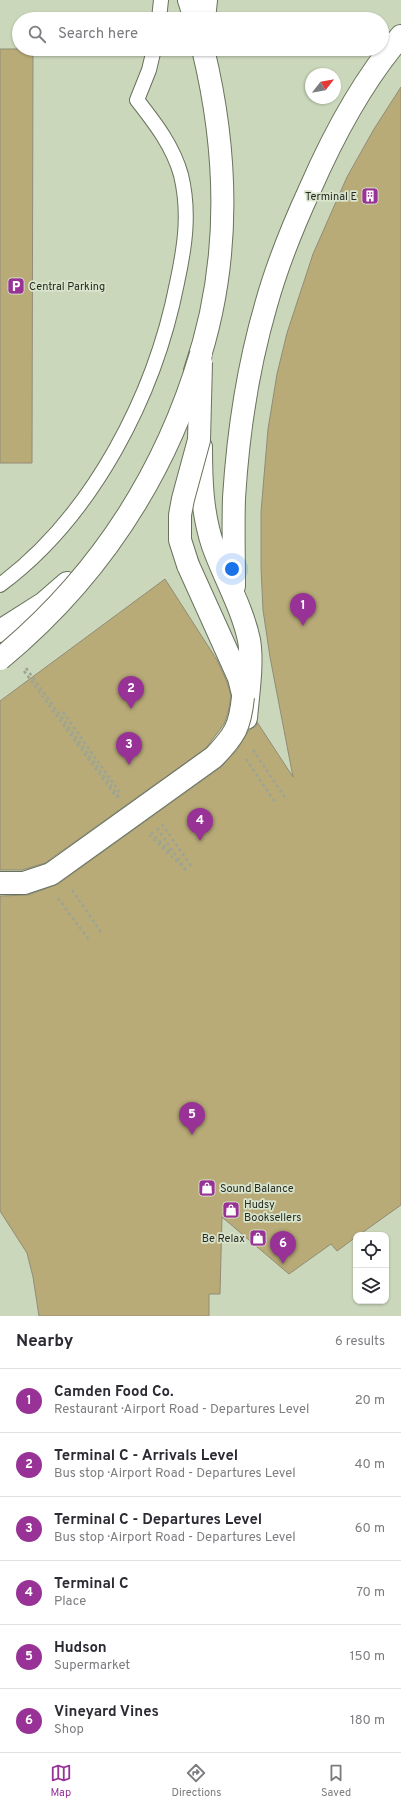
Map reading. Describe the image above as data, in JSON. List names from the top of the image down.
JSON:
{
  "places": {
    "building": ["Terminal E"],
    "parking": ["Central Parking"],
    "shop": ["Sound Balance", "Hudsy Booksellers", "Be Relax"]
  },
  "north": "top right",
  "page": {
    "search": "Search here",
    "pins": [
      "1",
      "2",
      "3",
      "4",
      "5",
      "6"
    ],
    "heading": ["Nearby", "6 results"],
    "list": [
      {
        "mark": "1",
        "name": "Camden Food Co.",
        "note": "Restaurant · Airport Road - Departures Level",
        "value": "20 m"
      },
      {
        "mark": "2",
        "name": "Terminal C - Arrivals Level",
        "note": "Bus stop · Airport Road - Departures Level",
        "value": "40 m"
      },
      {
        "mark": "3",
        "name": "Terminal C - Departures Level",
        "note": "Bus stop · Airport Road - Departures Level",
        "value": "60 m"
      },
      {
        "mark": "4",
        "name": "Terminal C",
        "note": "Place",
        "value": "70 m"
      },
      {
        "mark": "5",
        "name": "Hudson",
        "note": "Supermarket",
        "value": "150 m"
      },
      {
        "mark": "6",
        "name": "Vineyard Vines",
        "note": "Shop",
        "value": "180 m"
      }
    ],
    "nav": ["Map", "Directions", "Saved"]
  }
}
